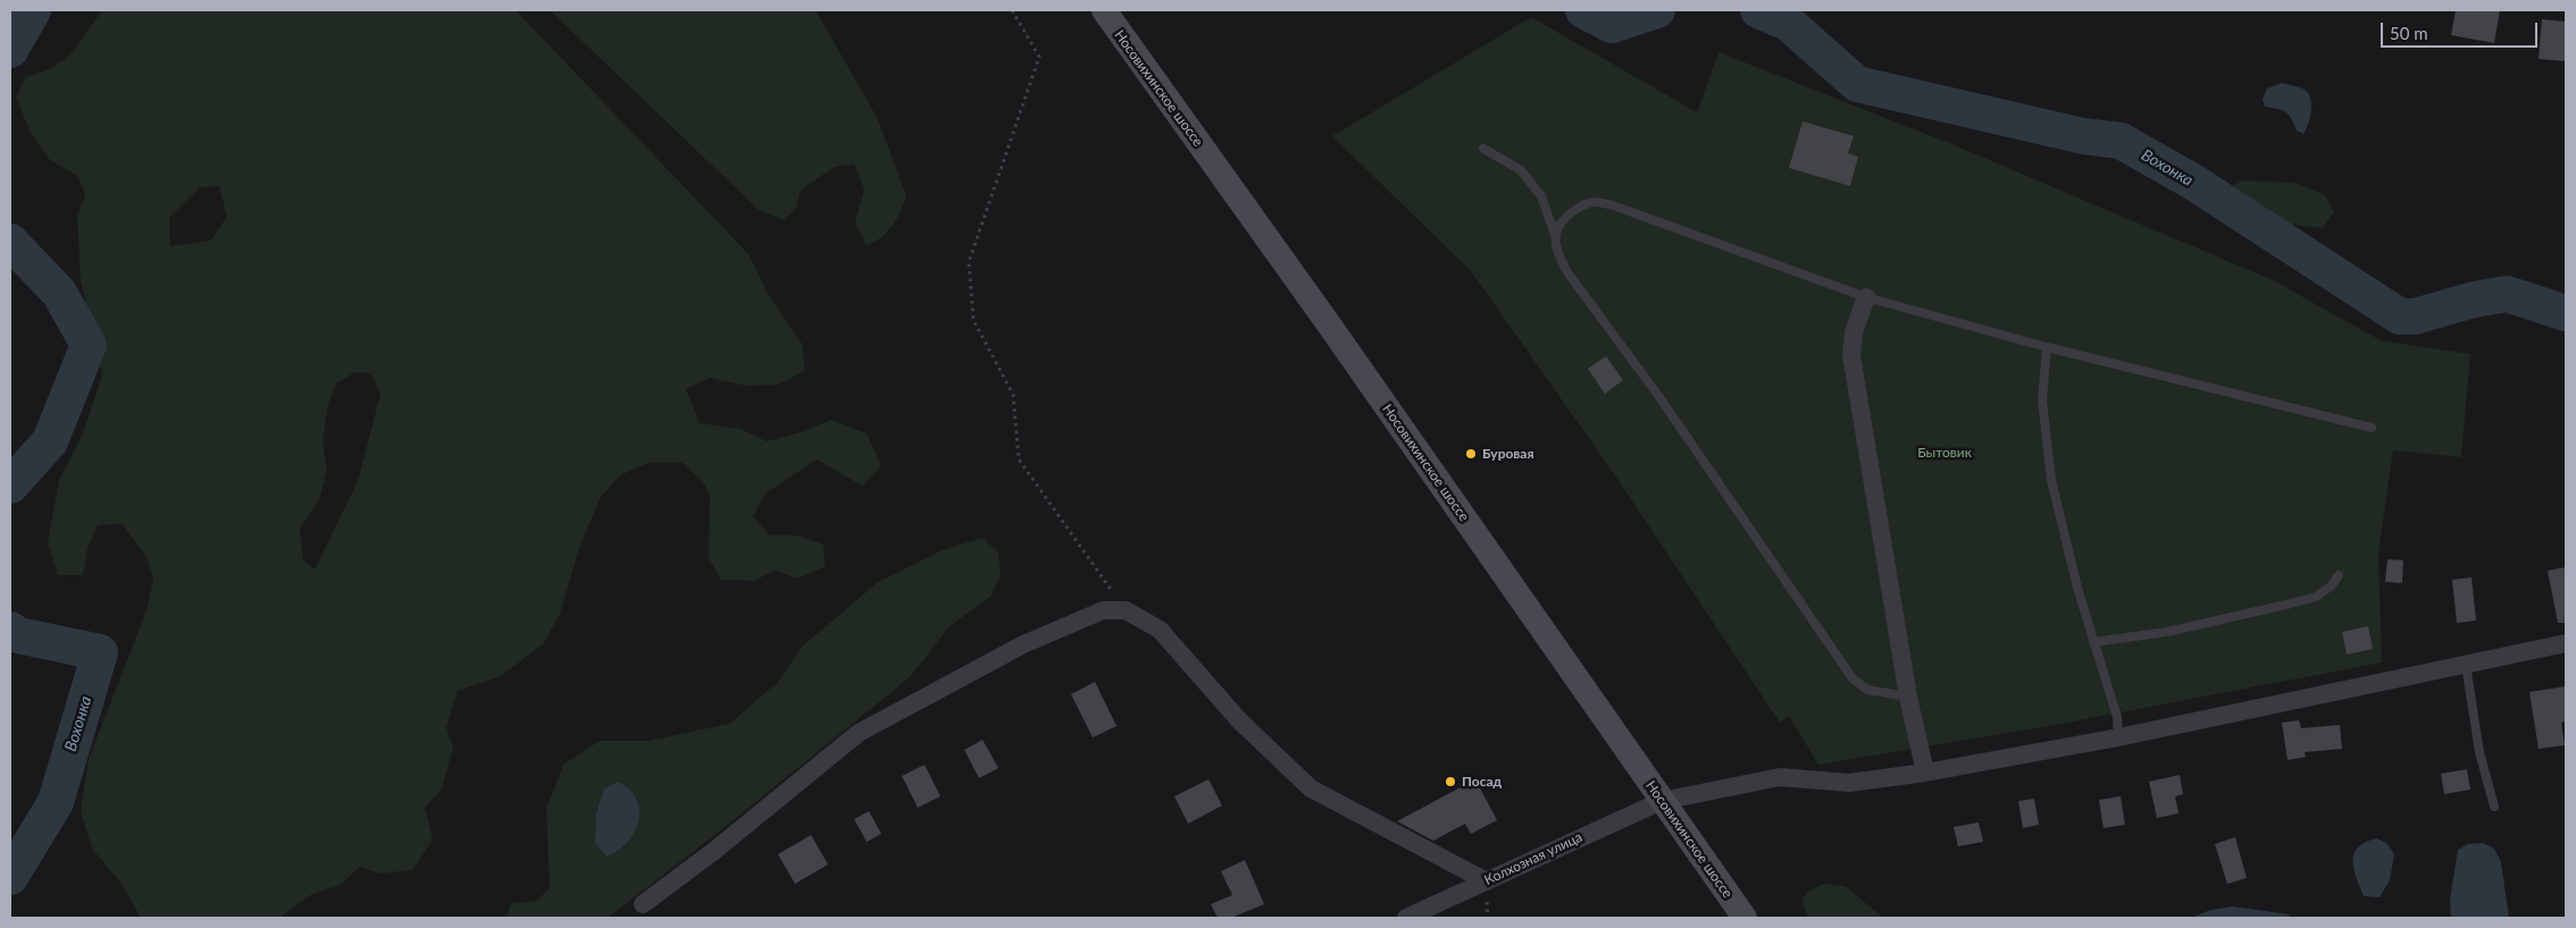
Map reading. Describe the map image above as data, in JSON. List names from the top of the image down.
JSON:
{
  "streets": {
    "main road": ["Носовихинское шоссе"],
    "street": ["Колхозная улица"]
  },
  "crossings": [
    ["Носовихинское шоссе", "Колхозная улица"]
  ],
  "water": ["Вохонка"],
  "parks": ["Бытовик"],
  "places": ["Буровая", "Посад"],
  "scale_bar": "50 m"
}
